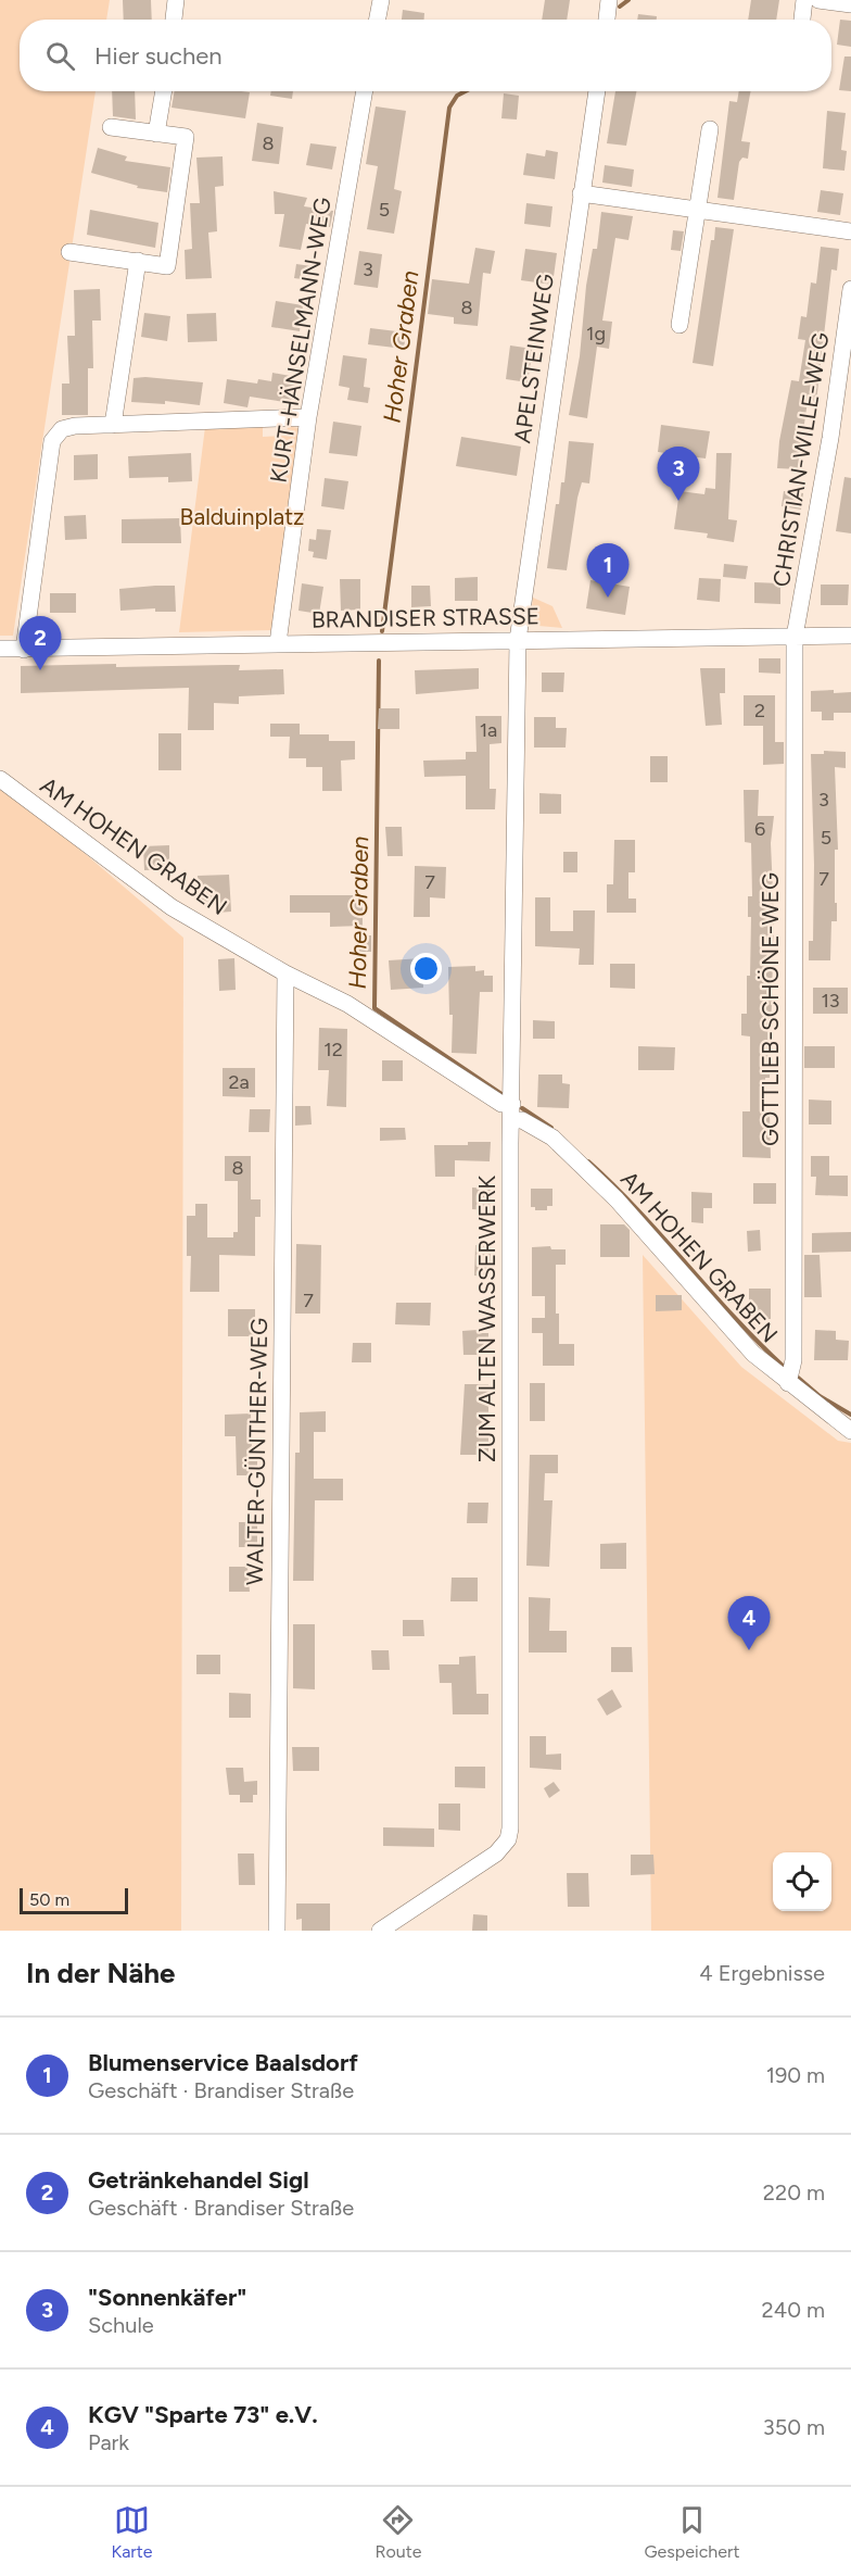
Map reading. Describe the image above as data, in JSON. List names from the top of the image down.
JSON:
{
  "streets": {
    "street": [
      "KURT-HÄNSELMANN-WEG",
      "APELSTEINWEG",
      "CHRISTIAN-WILLE-WEG",
      "BRANDISER STRASSE",
      "AM HOHEN GRABEN",
      "GOTTLIEB-SCHÖNE-WEG",
      "ZUM ALTEN WASSERWERK",
      "WALTER-GÜNTHER-WEG"
    ]
  },
  "crossings": [
    ["KURT-HÄNSELMANN-WEG", "BRANDISER STRASSE"],
    ["APELSTEINWEG", "BRANDISER STRASSE"],
    ["APELSTEINWEG", "ZUM ALTEN WASSERWERK"],
    ["CHRISTIAN-WILLE-WEG", "BRANDISER STRASSE"],
    ["CHRISTIAN-WILLE-WEG", "GOTTLIEB-SCHÖNE-WEG"],
    ["BRANDISER STRASSE", "GOTTLIEB-SCHÖNE-WEG"],
    ["BRANDISER STRASSE", "ZUM ALTEN WASSERWERK"],
    ["AM HOHEN GRABEN", "GOTTLIEB-SCHÖNE-WEG"],
    ["AM HOHEN GRABEN", "ZUM ALTEN WASSERWERK"],
    ["AM HOHEN GRABEN", "WALTER-GÜNTHER-WEG"]
  ],
  "water": ["Hoher Graben"],
  "parks": ["Balduinplatz"],
  "house_numbers": [
    "8",
    "5",
    "3",
    "8",
    "1g",
    "2",
    "1a",
    "3",
    "6",
    "5",
    "7",
    "7",
    "13",
    "12",
    "2a",
    "8",
    "7"
  ],
  "scale_bar": "50 m",
  "page": {
    "search": "Hier suchen",
    "pins": [
      "3",
      "1",
      "2",
      "4"
    ],
    "scale": "50 m",
    "heading": ["In der Nähe", "4 Ergebnisse"],
    "list": [
      {
        "mark": "1",
        "name": "Blumenservice Baalsdorf",
        "note": "Geschäft · Brandiser Straße",
        "value": "190 m"
      },
      {
        "mark": "2",
        "name": "Getränkehandel Sigl",
        "note": "Geschäft · Brandiser Straße",
        "value": "220 m"
      },
      {
        "mark": "3",
        "name": "\"Sonnenkäfer\"",
        "note": "Schule",
        "value": "240 m"
      },
      {
        "mark": "4",
        "name": "KGV \"Sparte 73\" e.V.",
        "note": "Park",
        "value": "350 m"
      }
    ],
    "nav": ["Karte", "Route", "Gespeichert"]
  }
}
